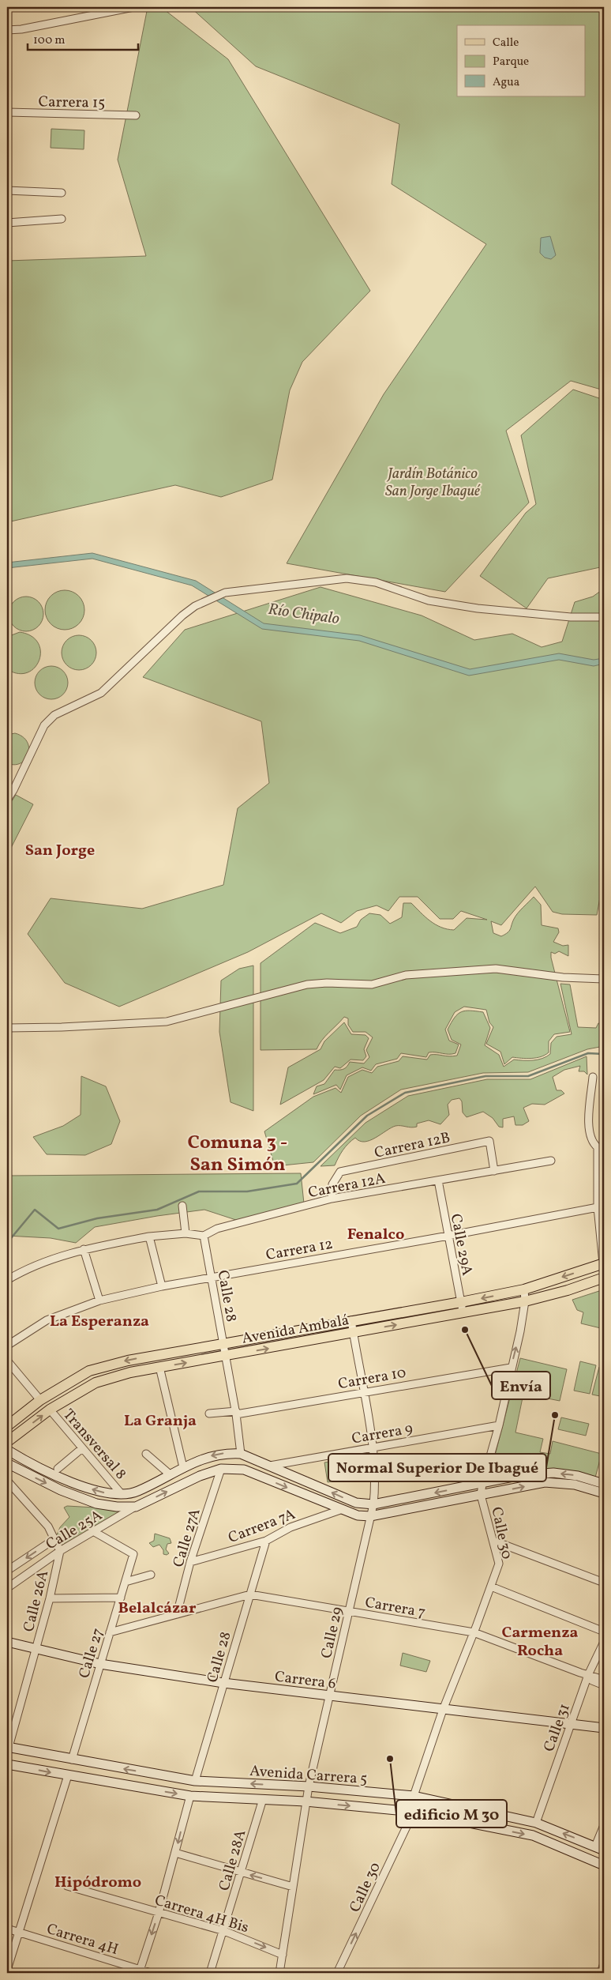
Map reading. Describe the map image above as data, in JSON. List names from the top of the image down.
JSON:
{
  "streets": {
    "main road": ["Avenida Ambalá", "Carrera 6", "Avenida Carrera 5"],
    "street": [
      "Carrera 15",
      "Carrera 12B",
      "Carrera 12A",
      "Calle 29A",
      "Carrera 12",
      "Calle 28",
      "Carrera 10",
      "Carrera 9",
      "Transversal 8",
      "Carrera 7A",
      "Calle 25A",
      "Calle 30",
      "Calle 27A",
      "Calle 26A",
      "Carrera 7",
      "Calle 29",
      "Calle 27",
      "Calle 31",
      "Calle 28A",
      "Carrera 4H Bis",
      "Carrera 4H"
    ]
  },
  "crossings": [
    ["Carrera 12B", "Carrera 12A"],
    ["Carrera 12A", "Calle 29A"],
    ["Carrera 12A", "Calle 28"],
    ["Calle 29A", "Carrera 12"],
    ["Calle 29A", "Avenida Ambalá"],
    ["Carrera 12", "Calle 28"],
    ["Calle 28", "Avenida Ambalá"],
    ["Calle 28", "Carrera 10"],
    ["Calle 28", "Carrera 7A"],
    ["Calle 28", "Carrera 7"],
    ["Calle 28", "Carrera 6"],
    ["Calle 28", "Avenida Carrera 5"],
    ["Avenida Ambalá", "Transversal 8"],
    ["Avenida Ambalá", "Calle 30"],
    ["Avenida Ambalá", "Calle 29"],
    ["Carrera 10", "Calle 30"],
    ["Carrera 10", "Calle 29"],
    ["Carrera 9", "Calle 30"],
    ["Carrera 9", "Calle 29"],
    ["Carrera 7A", "Calle 27A"],
    ["Calle 25A", "Calle 26A"],
    ["Calle 25A", "Calle 27"],
    ["Calle 30", "Carrera 7"],
    ["Calle 30", "Carrera 6"],
    ["Calle 30", "Avenida Carrera 5"],
    ["Calle 27A", "Carrera 7"],
    ["Calle 26A", "Carrera 6"],
    ["Calle 26A", "Avenida Carrera 5"],
    ["Carrera 7", "Calle 29"],
    ["Carrera 7", "Calle 27"],
    ["Carrera 7", "Calle 31"],
    ["Calle 29", "Carrera 6"],
    ["Calle 29", "Avenida Carrera 5"],
    ["Calle 29", "Carrera 4H Bis"],
    ["Calle 27", "Carrera 6"],
    ["Calle 27", "Avenida Carrera 5"],
    ["Carrera 6", "Calle 31"],
    ["Calle 31", "Avenida Carrera 5"],
    ["Avenida Carrera 5", "Calle 28A"],
    ["Calle 28A", "Carrera 4H Bis"]
  ],
  "districts": [
    "San Jorge",
    "Comuna 3 - San Simón",
    "Fenalco",
    "La Esperanza",
    "La Granja",
    "Belalcázar",
    "Carmenza Rocha",
    "Hipódromo"
  ],
  "water": ["Río Chipalo"],
  "parks": ["Jardín Botánico San Jorge Ibagué"],
  "places": ["Envía", "Normal Superior De Ibagué", "edificio M 30"],
  "legend": ["Calle", "Parque", "Agua"],
  "scale_bar": "100 m"
}
